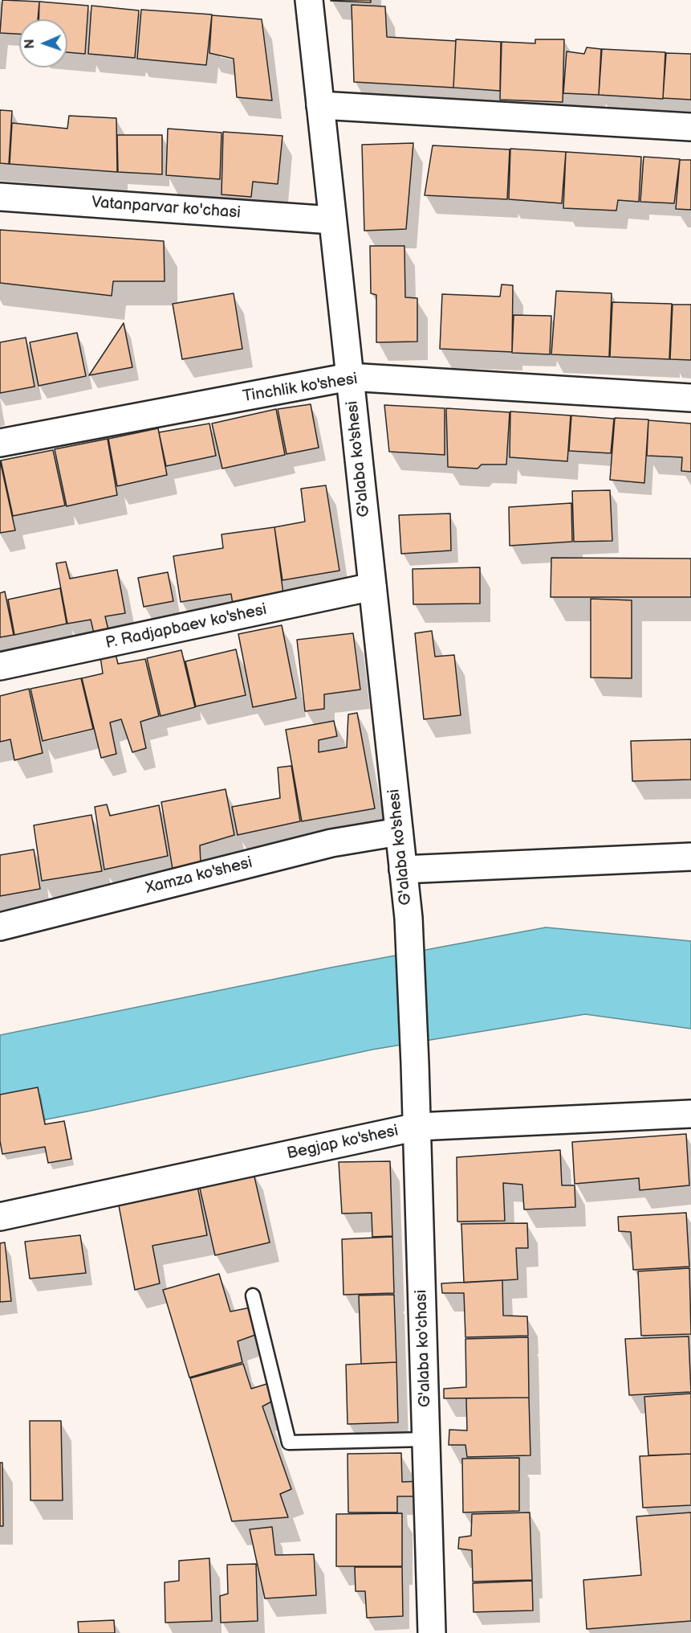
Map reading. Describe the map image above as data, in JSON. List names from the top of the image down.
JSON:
{
  "streets": {
    "street": [
      "Vatanparvar ko'chasi",
      "Tinchlik ko'shesi",
      "G'alaba ko'shesi",
      "P. Radjapbaev ko'shesi",
      "Xamza ko'shesi",
      "Begjap ko'shesi",
      "G'alaba ko'chasi"
    ]
  },
  "crossings": [
    ["Vatanparvar ko'chasi", "G'alaba ko'shesi"],
    ["Tinchlik ko'shesi", "G'alaba ko'shesi"],
    ["G'alaba ko'shesi", "P. Radjapbaev ko'shesi"],
    ["G'alaba ko'shesi", "Xamza ko'shesi"],
    ["G'alaba ko'shesi", "G'alaba ko'chasi"],
    ["Begjap ko'shesi", "G'alaba ko'chasi"]
  ],
  "north": "left"
}
